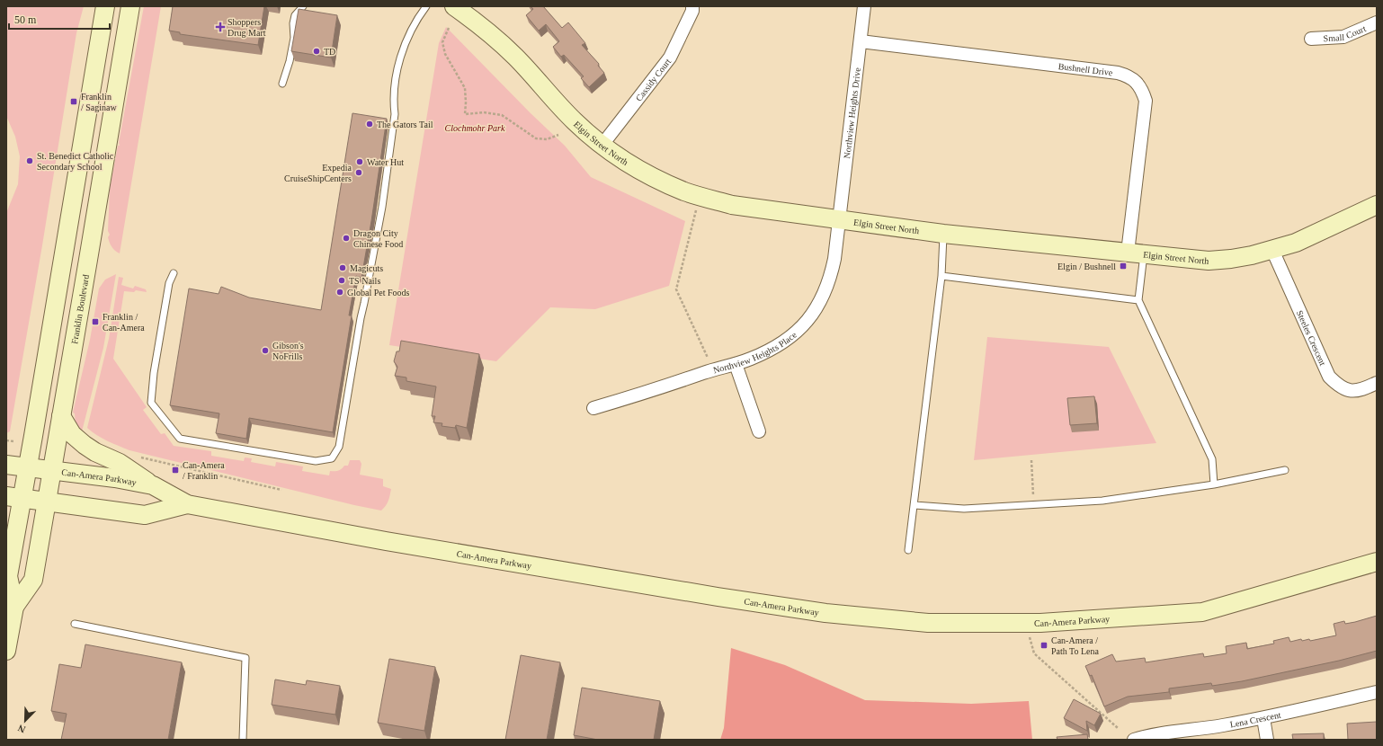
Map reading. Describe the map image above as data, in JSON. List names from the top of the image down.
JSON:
{
  "streets": {
    "main road": ["Elgin Street North", "Franklin Boulevard", "Can-Amera Parkway"],
    "street": [
      "Small Court",
      "Bushnell Drive",
      "Cassidy Court",
      "Northview Heights Drive",
      "Steeles Crescent",
      "Northview Heights Place",
      "Lena Crescent"
    ]
  },
  "crossings": [
    ["Bushnell Drive", "Northview Heights Drive"],
    ["Bushnell Drive", "Elgin Street North"],
    ["Cassidy Court", "Elgin Street North"],
    ["Northview Heights Drive", "Elgin Street North"],
    ["Northview Heights Drive", "Northview Heights Place"],
    ["Elgin Street North", "Steeles Crescent"],
    ["Elgin Street North", "Northview Heights Place"],
    ["Franklin Boulevard", "Can-Amera Parkway"]
  ],
  "parks": ["Clochmohr Park"],
  "places": {
    "health": ["Shoppers Drug Mart"],
    "other": [
      "TD",
      "The Gators Tail",
      "St. Benedict Catholic Secondary School",
      "Water Hut",
      "Expedia CruiseShipCenters",
      "Dragon City Chinese Food",
      "Magicuts",
      "TS Nails",
      "Global Pet Foods",
      "Gibson's NoFrills"
    ],
    "transit": [
      "Franklin / Saginaw",
      "Elgin / Bushnell",
      "Franklin / Can-Amera",
      "Can-Amera / Franklin",
      "Can-Amera / Path To Lena"
    ]
  },
  "scale_bar": "50 m",
  "north": "bottom left"
}
